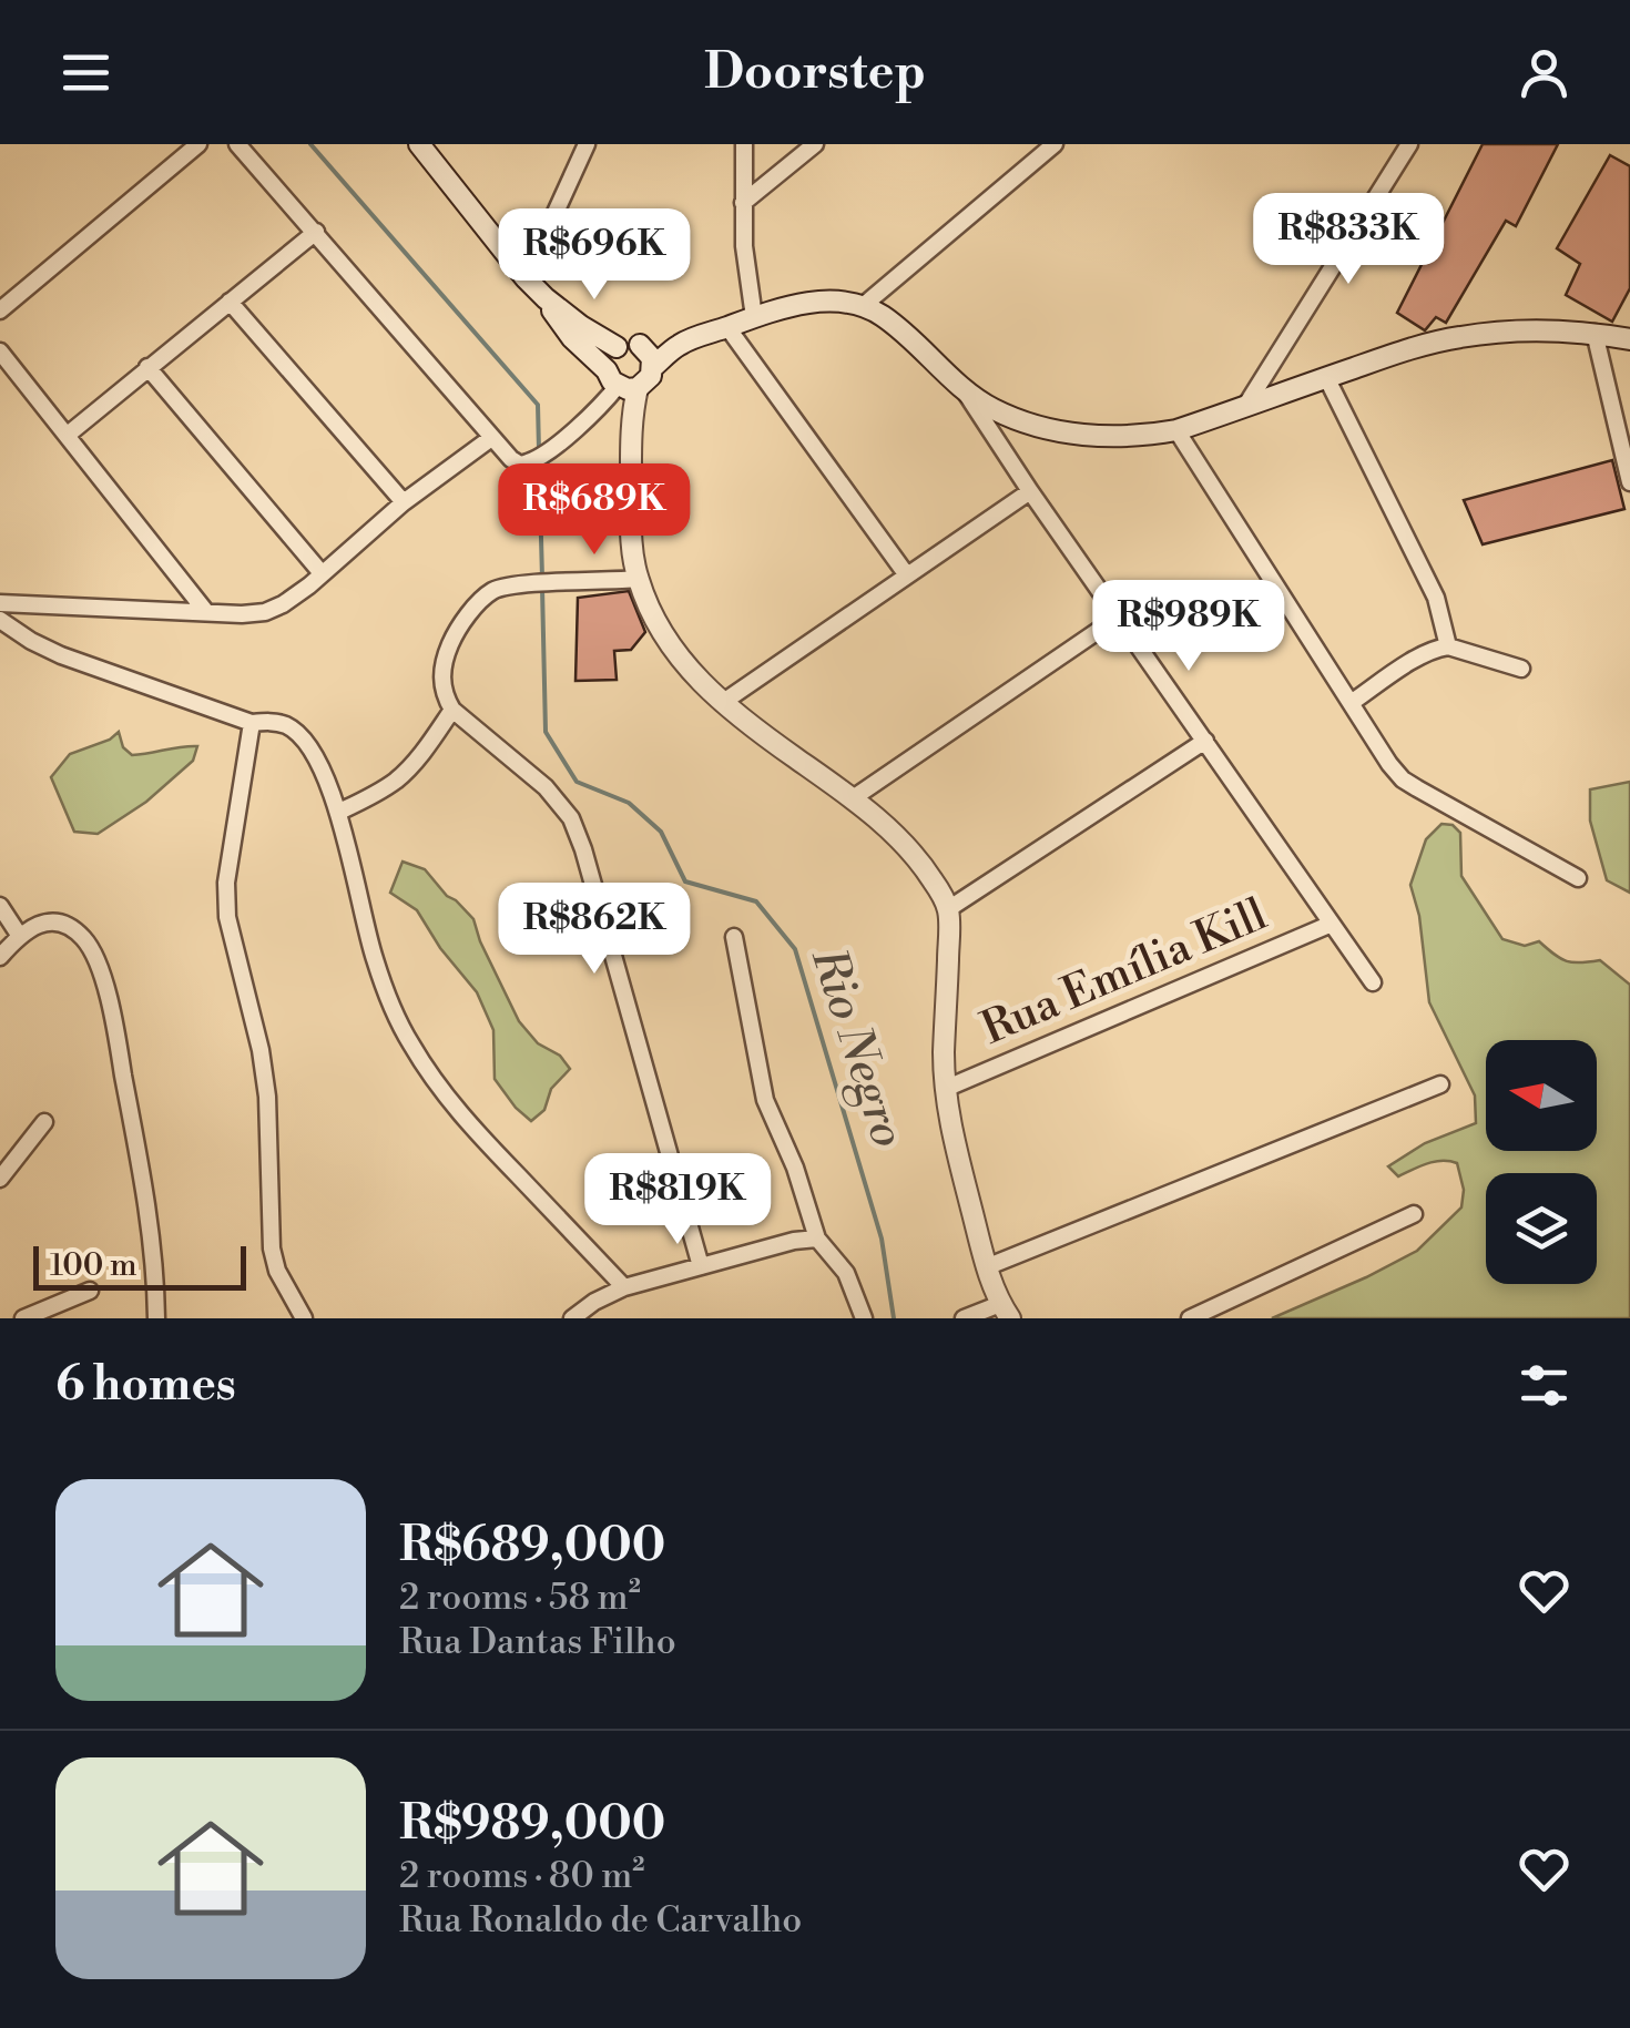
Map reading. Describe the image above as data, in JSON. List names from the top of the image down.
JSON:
{
  "streets": {
    "street": ["Rua Emília Kill"]
  },
  "water": ["Rio Negro"],
  "scale_bar": "100 m",
  "north": "left",
  "page": {
    "header": "Doorstep",
    "price": [
      "R$833K",
      "R$696K",
      "R$689K",
      "R$989K",
      "R$862K",
      "R$819K"
    ],
    "scale": "100 m",
    "heading": "6 homes",
    "list": [
      {
        "name": "R$689,000",
        "note": "2 rooms · 58 m² · Rua Dantas Filho"
      },
      {
        "name": "R$989,000",
        "note": "2 rooms · 80 m² · Rua Ronaldo de Carvalho"
      }
    ]
  }
}
